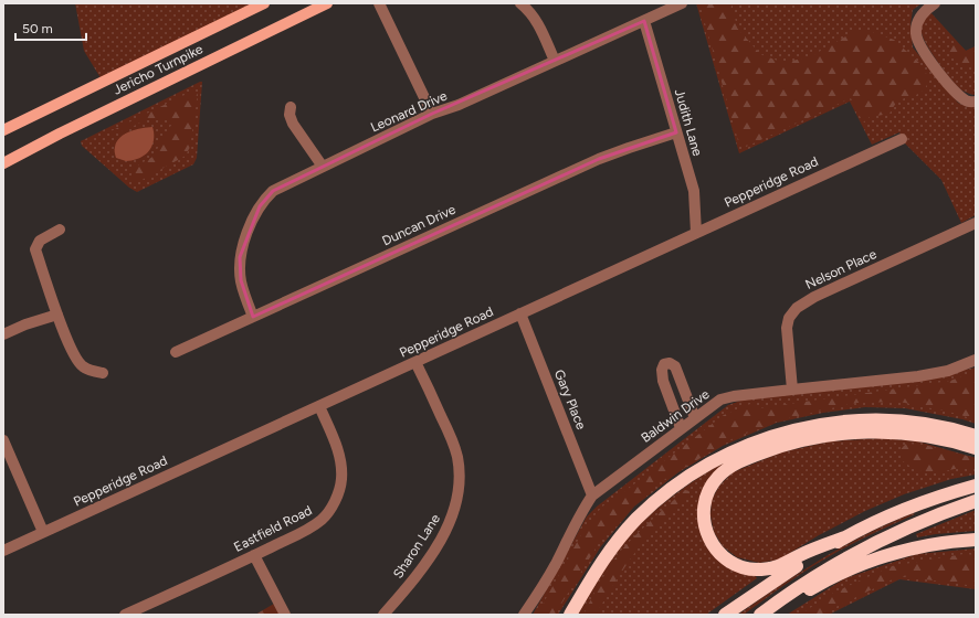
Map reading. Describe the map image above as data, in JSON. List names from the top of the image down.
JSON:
{
  "streets": {
    "main road": ["Jericho Turnpike"],
    "street": [
      "Leonard Drive",
      "Judith Lane",
      "Pepperidge Road",
      "Duncan Drive",
      "Nelson Place",
      "Gary Place",
      "Baldwin Drive",
      "Eastfield Road",
      "Sharon Lane"
    ]
  },
  "crossings": [
    ["Leonard Drive", "Judith Lane"],
    ["Leonard Drive", "Duncan Drive"],
    ["Judith Lane", "Pepperidge Road"],
    ["Judith Lane", "Duncan Drive"],
    ["Pepperidge Road", "Gary Place"],
    ["Pepperidge Road", "Eastfield Road"],
    ["Pepperidge Road", "Sharon Lane"],
    ["Nelson Place", "Baldwin Drive"],
    ["Gary Place", "Baldwin Drive"]
  ],
  "scale_bar": "50 m"
}
